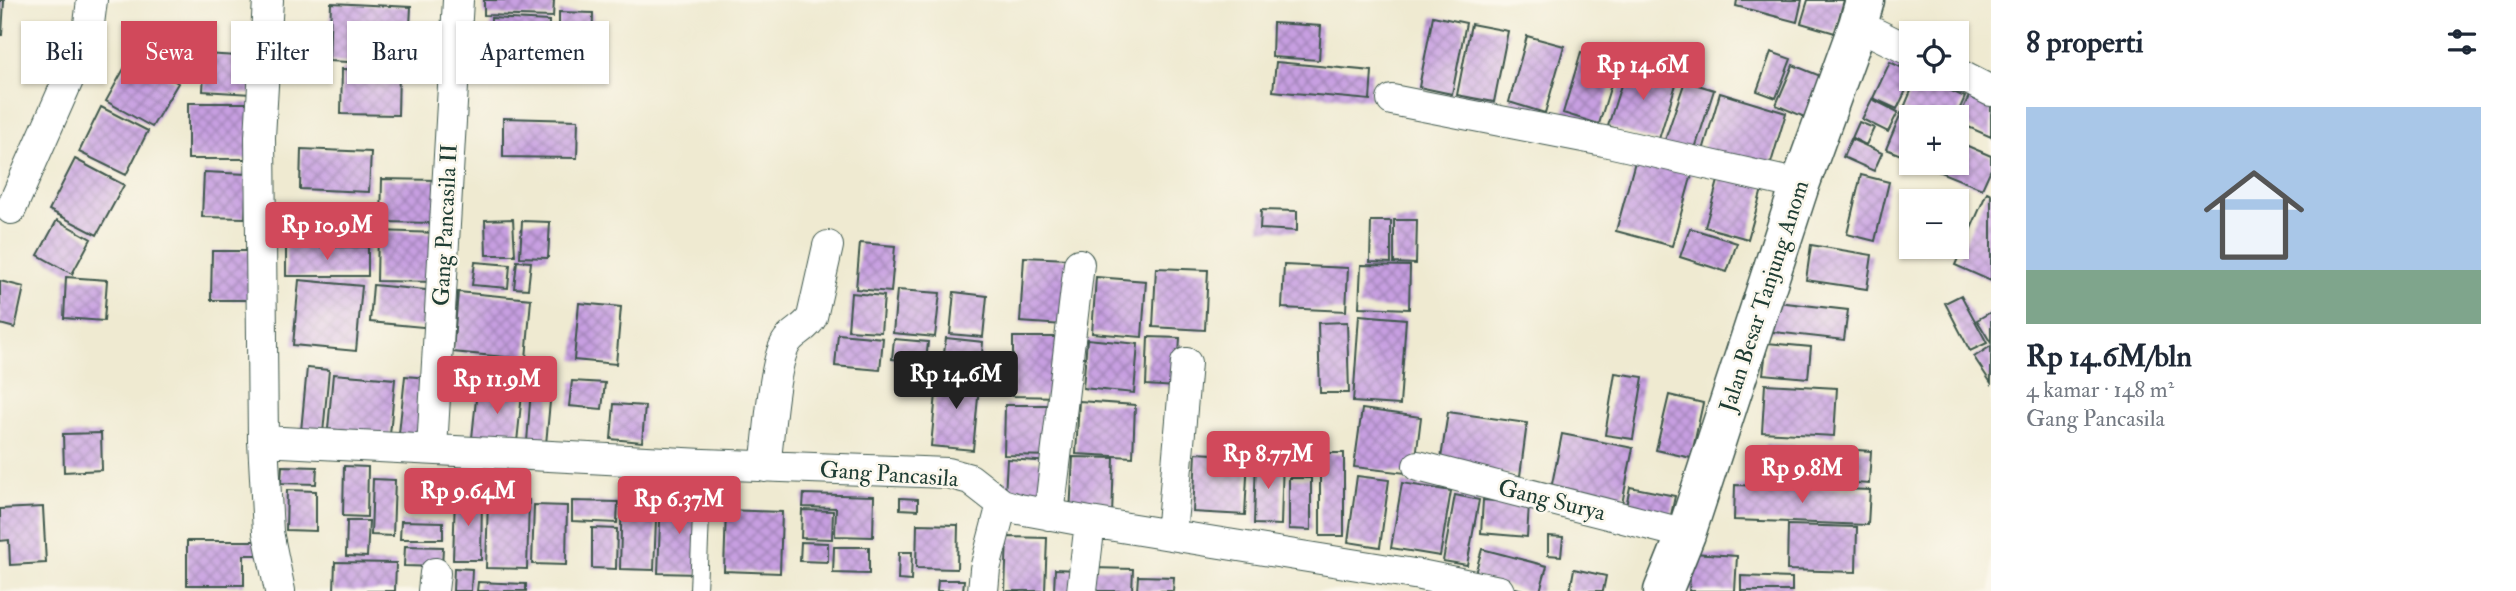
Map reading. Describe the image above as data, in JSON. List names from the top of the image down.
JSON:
{
  "streets": {
    "main road": ["Jalan Besar Tanjung Anom"],
    "street": ["Gang Pancasila II", "Gang Pancasila", "Gang Surya"]
  },
  "crossings": [
    ["Gang Pancasila II", "Gang Pancasila"],
    ["Jalan Besar Tanjung Anom", "Gang Surya"]
  ],
  "page": {
    "heading": "8 properti",
    "map_buttons": ["+", "−"],
    "chip": [
      "Beli",
      "Sewa",
      "Filter",
      "Baru",
      "Apartemen"
    ],
    "price": [
      "Rp 14.6M",
      "Rp 10.9M",
      "Rp 14.6M",
      "Rp 11.9M",
      "Rp 8.77M",
      "Rp 9.8M",
      "Rp 9.64M",
      "Rp 6.37M"
    ],
    "list": [
      {
        "name": "Rp 14.6M/bln",
        "note": "4 kamar · 148 m² · Gang Pancasila"
      }
    ]
  }
}
